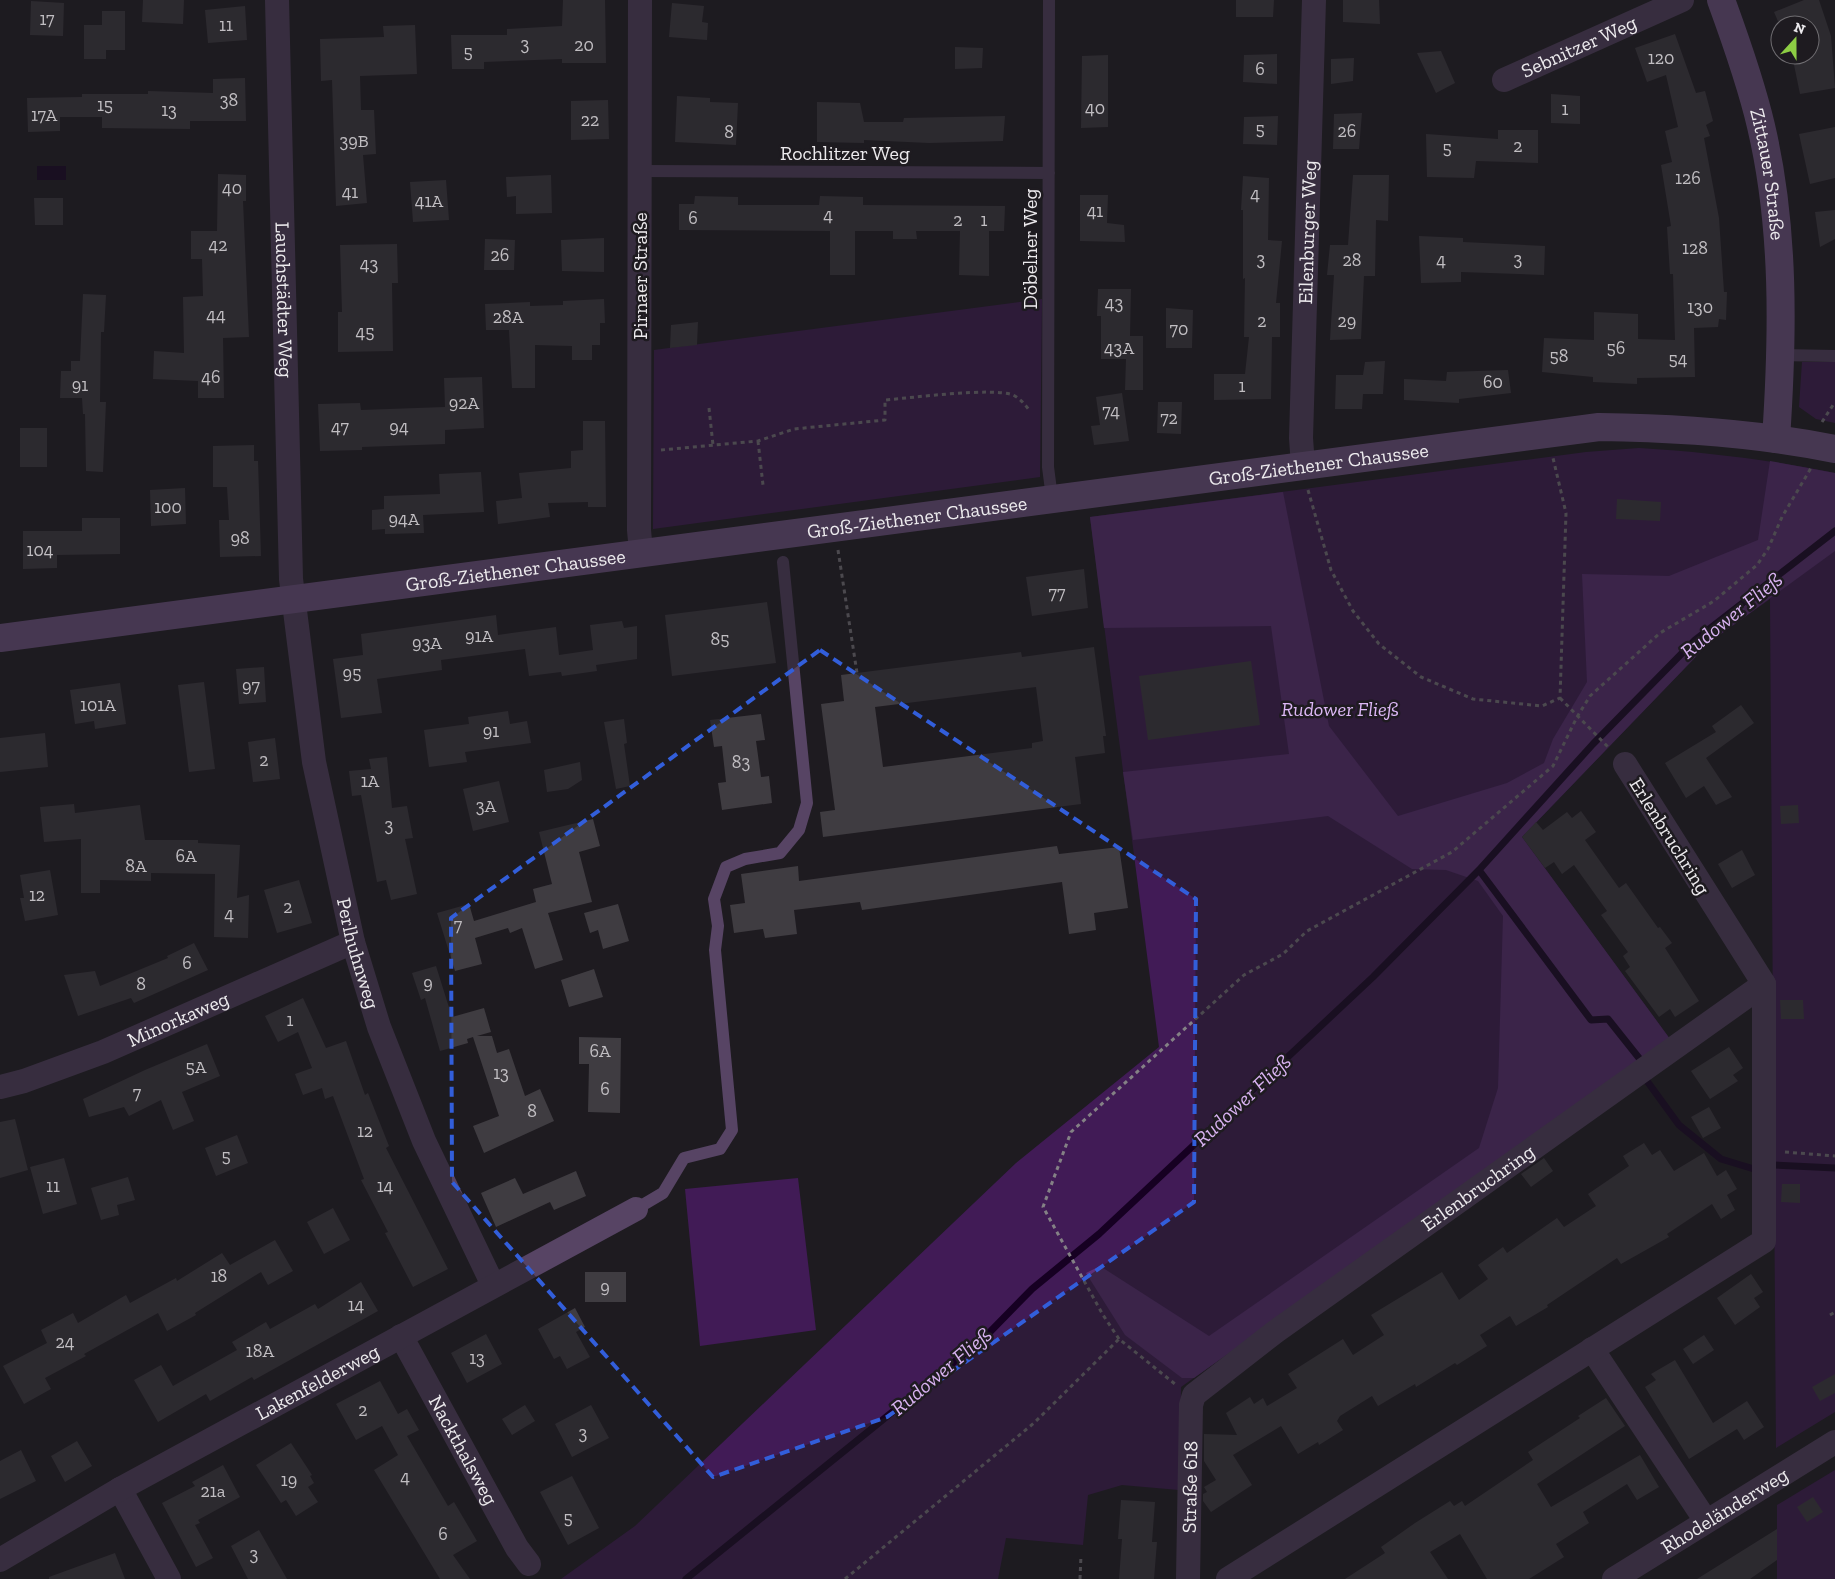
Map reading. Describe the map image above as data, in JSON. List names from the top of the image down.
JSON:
{
  "streets": {
    "street": [
      "Sebnitzer Weg",
      "Zittauer Straße",
      "Eilenburger Weg",
      "Pirnaer Straße",
      "Lauchstädter Weg",
      "Groß-Ziethener Chaussee",
      "Erlenbruchring",
      "Perlhuhnweg",
      "Minorkaweg",
      "Lakenfelderweg",
      "Nackthalsweg",
      "Straße 618",
      "Rhodeländerweg"
    ],
    "lane": ["Rochlitzer Weg", "Döbelner Weg"]
  },
  "crossings": [
    ["Rochlitzer Weg", "Döbelner Weg"],
    ["Rochlitzer Weg", "Pirnaer Straße"],
    ["Zittauer Straße", "Groß-Ziethener Chaussee"],
    ["Eilenburger Weg", "Groß-Ziethener Chaussee"],
    ["Döbelner Weg", "Groß-Ziethener Chaussee"],
    ["Pirnaer Straße", "Groß-Ziethener Chaussee"],
    ["Lauchstädter Weg", "Groß-Ziethener Chaussee"],
    ["Lauchstädter Weg", "Perlhuhnweg"],
    ["Groß-Ziethener Chaussee", "Perlhuhnweg"],
    ["Erlenbruchring", "Straße 618"],
    ["Perlhuhnweg", "Minorkaweg"],
    ["Perlhuhnweg", "Lakenfelderweg"],
    ["Lakenfelderweg", "Nackthalsweg"]
  ],
  "water": ["Rudower Fließ"],
  "parks": ["Rudower Fließ"],
  "house_numbers": [
    "17",
    "11",
    "3",
    "20",
    "5",
    "120",
    "6",
    "38",
    "15",
    "40",
    "1",
    "13",
    "17A",
    "22",
    "5",
    "26",
    "8",
    "39B",
    "2",
    "5",
    "126",
    "40",
    "41",
    "4",
    "41A",
    "41",
    "4",
    "6",
    "2",
    "1",
    "42",
    "128",
    "26",
    "3",
    "3",
    "28",
    "4",
    "43",
    "43",
    "130",
    "44",
    "28A",
    "2",
    "29",
    "70",
    "45",
    "43A",
    "56",
    "58",
    "54",
    "46",
    "60",
    "91",
    "1",
    "92A",
    "74",
    "72",
    "47",
    "94",
    "100",
    "94A",
    "98",
    "104",
    "77",
    "91A",
    "85",
    "93A",
    "95",
    "97",
    "101A",
    "91",
    "2",
    "83",
    "1A",
    "3A",
    "3",
    "6A",
    "8A",
    "12",
    "2",
    "4",
    "7",
    "6",
    "9",
    "8",
    "1",
    "6A",
    "5A",
    "13",
    "6",
    "7",
    "8",
    "12",
    "5",
    "11",
    "14",
    "18",
    "9",
    "14",
    "24",
    "18A",
    "13",
    "2",
    "3",
    "4",
    "19",
    "21a",
    "5",
    "6",
    "3"
  ],
  "north": "top"
}
